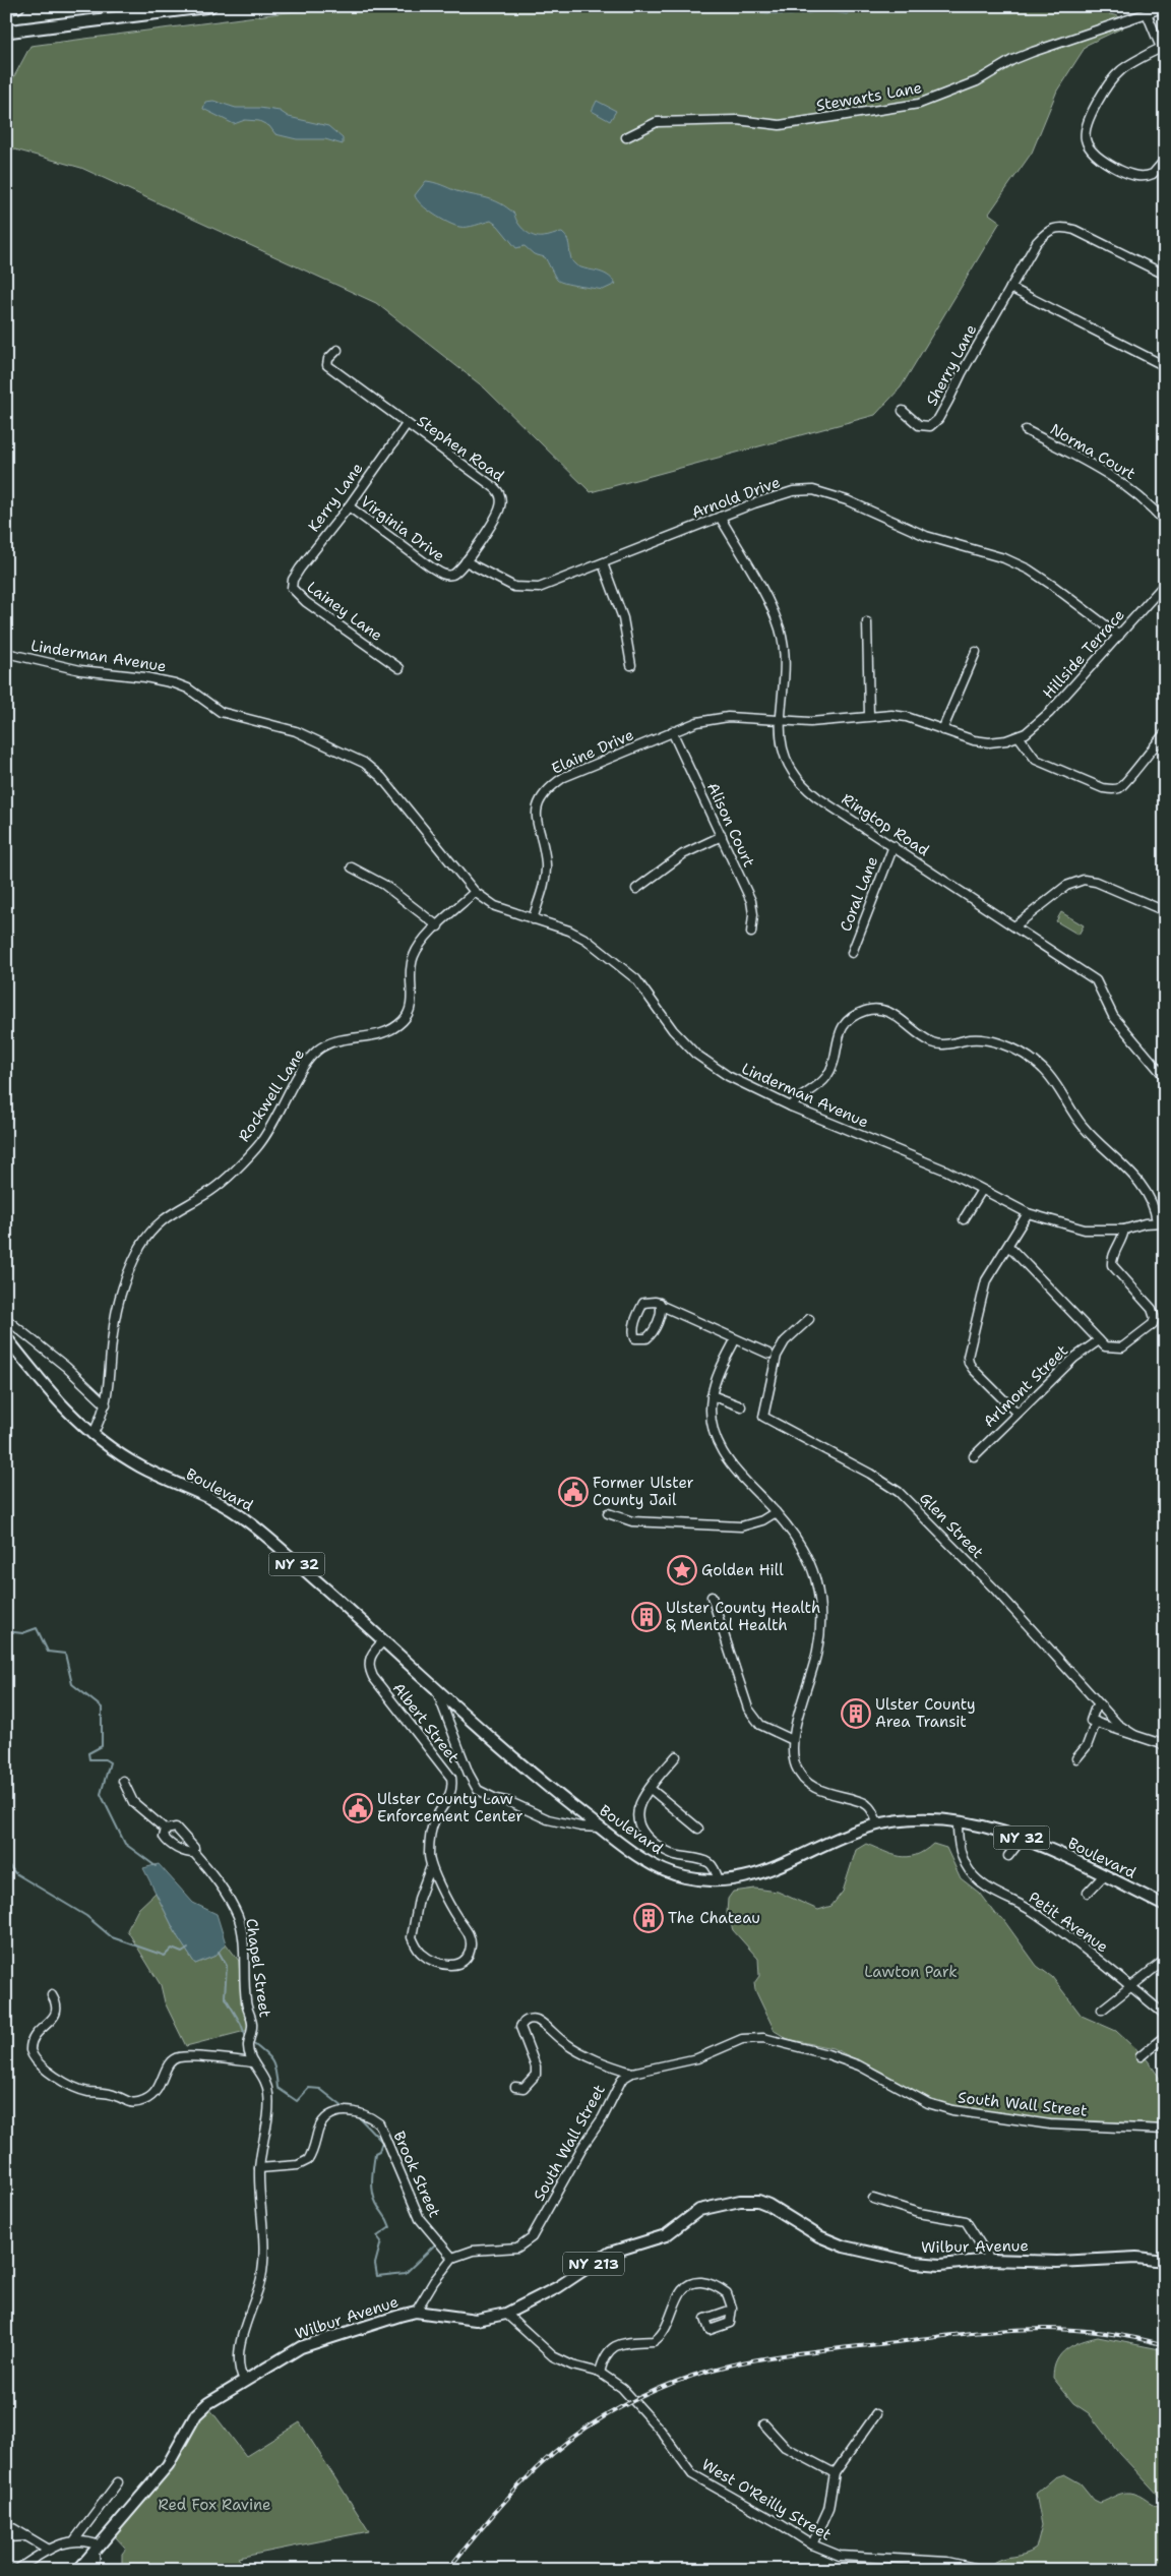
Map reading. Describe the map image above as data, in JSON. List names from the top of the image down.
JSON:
{
  "streets": {
    "main road": [
      "Boulevard",
      "NY 32",
      "Wilbur Avenue",
      "NY 213"
    ],
    "street": [
      "Stewarts Lane",
      "Sherry Lane",
      "Stephen Road",
      "Norma Court",
      "Kerry Lane",
      "Arnold Drive",
      "Virginia Drive",
      "Lainey Lane",
      "Hillside Terrace",
      "Linderman Avenue",
      "Elaine Drive",
      "Alison Court",
      "Ringtop Road",
      "Coral Lane",
      "Rockwell Lane",
      "Arlmont Street",
      "Glen Street",
      "Albert Street",
      "Petit Avenue",
      "Chapel Street",
      "South Wall Street",
      "Brook Street",
      "West O'Reilly Street"
    ]
  },
  "crossings": [
    ["Stephen Road", "Kerry Lane"],
    ["Stephen Road", "Arnold Drive"],
    ["Stephen Road", "Virginia Drive"],
    ["Kerry Lane", "Virginia Drive"],
    ["Kerry Lane", "Lainey Lane"],
    ["Arnold Drive", "Virginia Drive"],
    ["Arnold Drive", "Hillside Terrace"],
    ["Arnold Drive", "Ringtop Road"],
    ["Hillside Terrace", "Elaine Drive"],
    ["Linderman Avenue", "Elaine Drive"],
    ["Linderman Avenue", "Rockwell Lane"],
    ["Elaine Drive", "Alison Court"],
    ["Elaine Drive", "Ringtop Road"],
    ["Ringtop Road", "Coral Lane"],
    ["Rockwell Lane", "Boulevard"],
    ["Rockwell Lane", "NY 32"],
    ["Boulevard", "NY 32"],
    ["Boulevard", "Albert Street"],
    ["Boulevard", "Petit Avenue"],
    ["Chapel Street", "Brook Street"],
    ["Chapel Street", "Wilbur Avenue"],
    ["South Wall Street", "Brook Street"],
    ["Wilbur Avenue", "West O'Reilly Street"]
  ],
  "parks": ["Lawton Park", "Red Fox Ravine"],
  "places": {
    "public building": ["Former Ulster County Jail", "Ulster County Law Enforcement Center"],
    "place": ["Golden Hill"],
    "building": ["Ulster County Health & Mental Health", "Ulster County Area Transit", "The Chateau"]
  }
}
